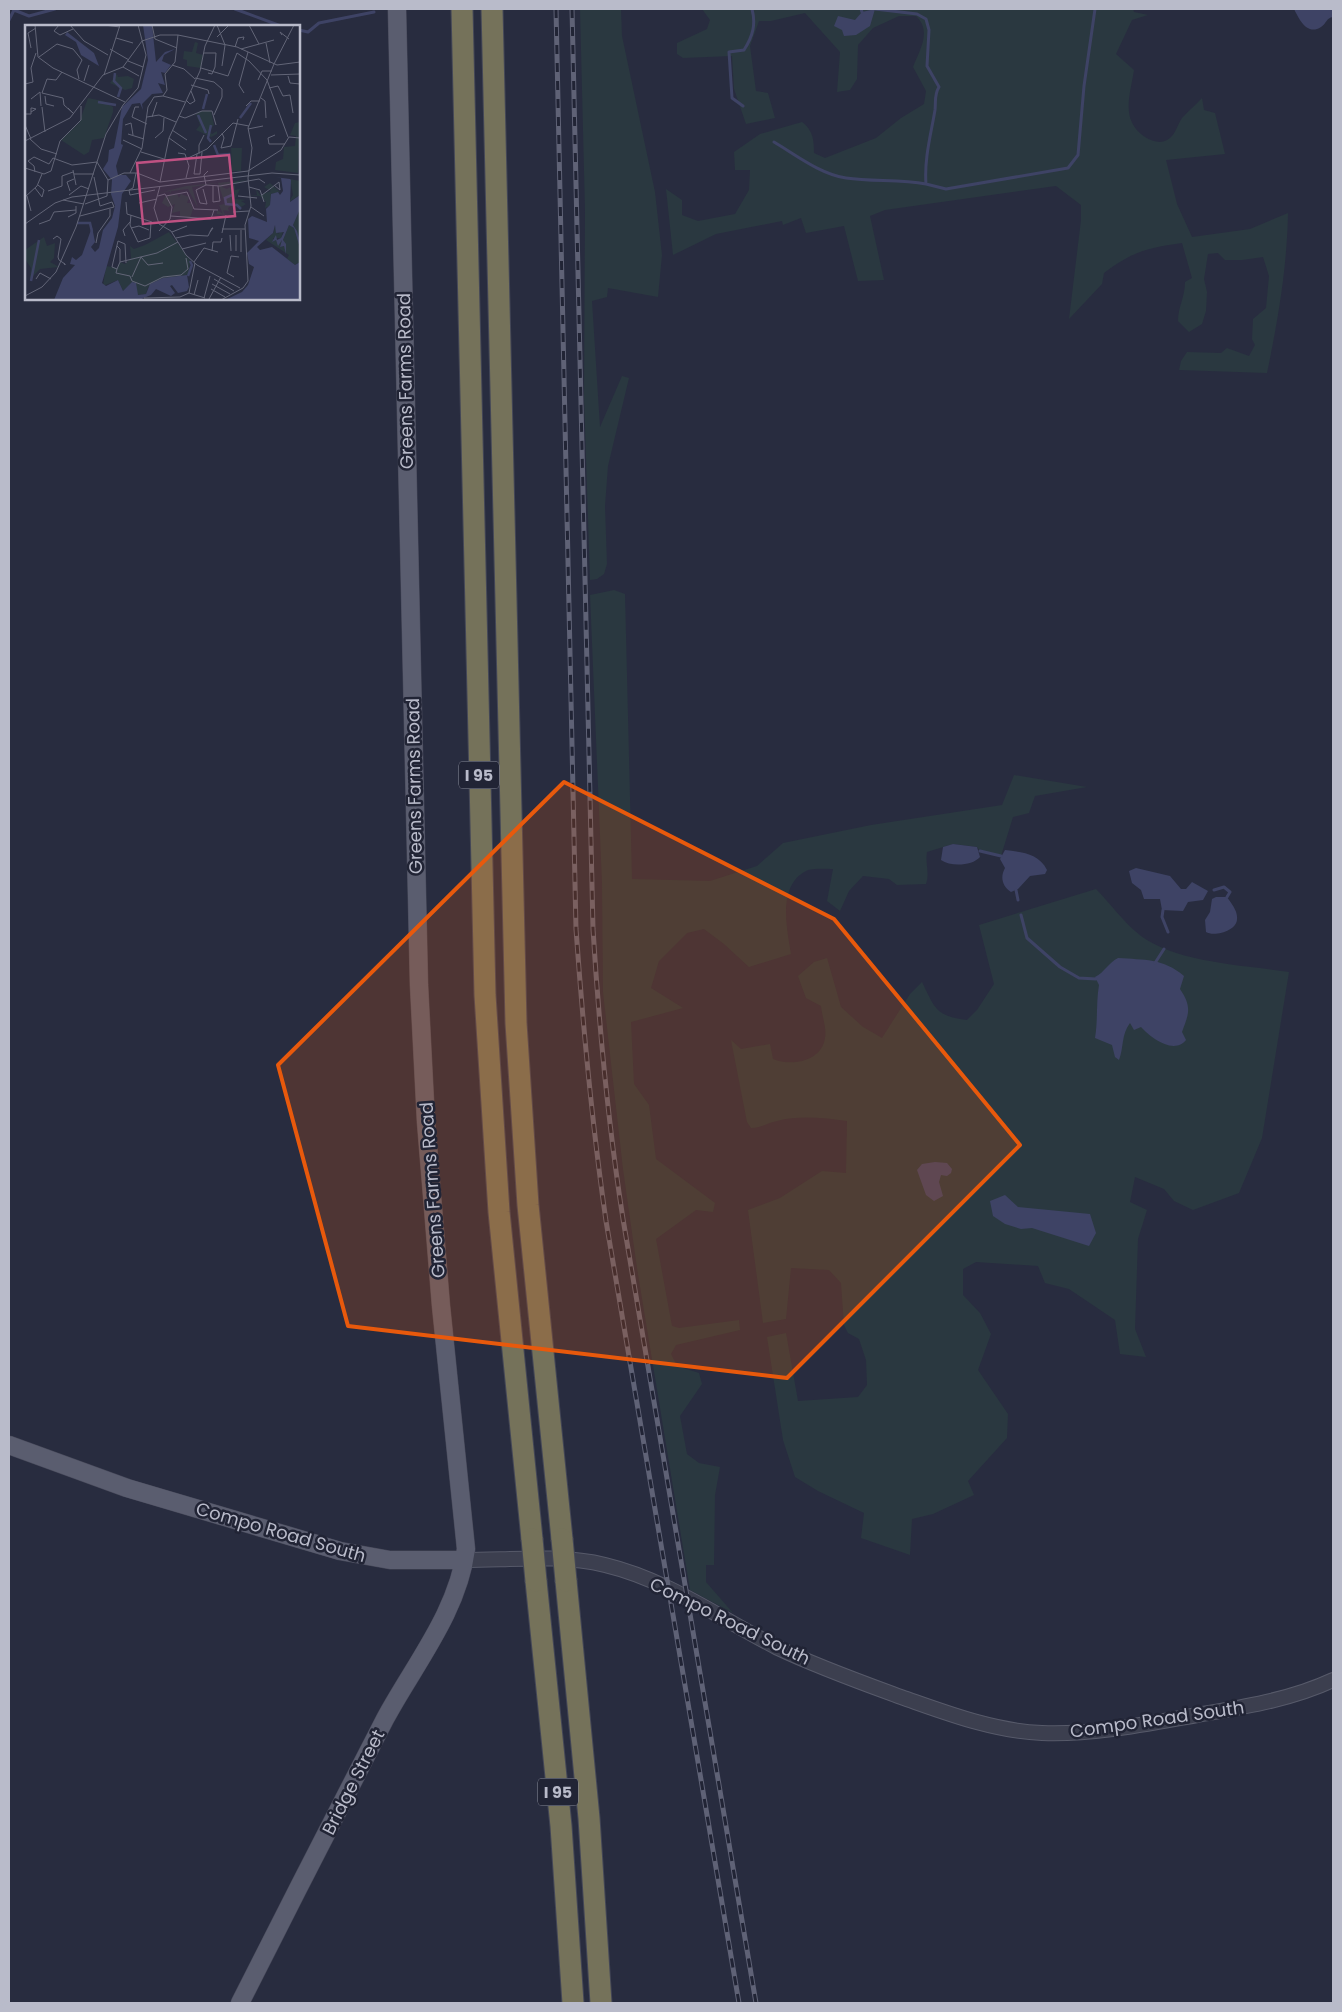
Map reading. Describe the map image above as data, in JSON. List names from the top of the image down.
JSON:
{
  "streets": {
    "highway": ["I 95"],
    "main road": ["Greens Farms Road", "Compo Road South", "Bridge Street"]
  },
  "crossings": [
    ["Greens Farms Road", "Compo Road South"],
    ["Greens Farms Road", "Bridge Street"],
    ["Compo Road South", "Bridge Street"]
  ]
}
